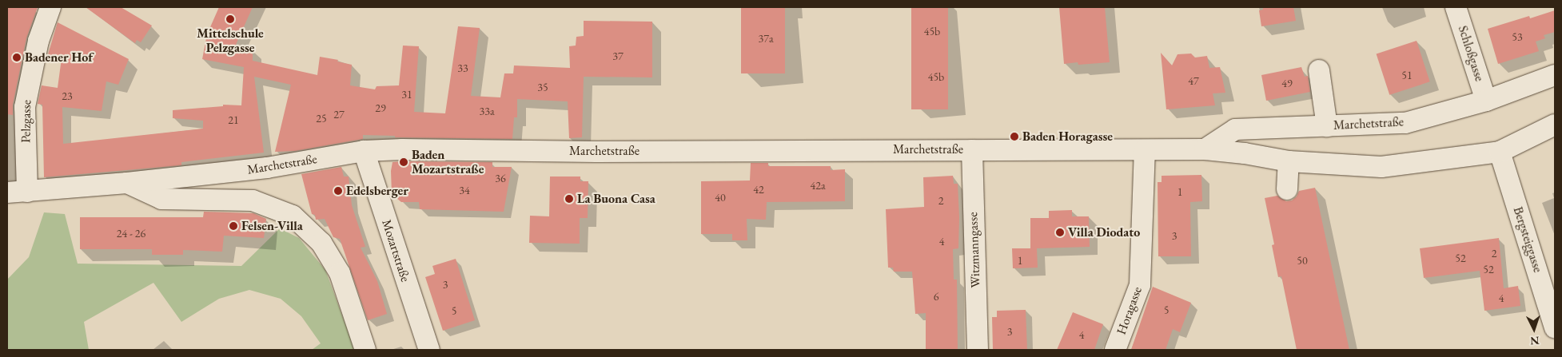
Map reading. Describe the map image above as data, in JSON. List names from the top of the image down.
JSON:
{
  "streets": {
    "street": [
      "Schloßgasse",
      "Pelzgasse",
      "Marchetstraße",
      "Bergsteiggasse",
      "Witzmanngasse",
      "Mozartstraße",
      "Horagasse"
    ]
  },
  "crossings": [
    ["Schloßgasse", "Marchetstraße"],
    ["Pelzgasse", "Marchetstraße"],
    ["Marchetstraße", "Bergsteiggasse"],
    ["Marchetstraße", "Witzmanngasse"],
    ["Marchetstraße", "Mozartstraße"],
    ["Marchetstraße", "Horagasse"]
  ],
  "places": [
    "Mittelschule Pelzgasse",
    "Badener Hof",
    "Baden Horagasse",
    "Baden Mozartstraße",
    "Edelsberger",
    "La Buona Casa",
    "Felsen-Villa",
    "Villa Diodato"
  ],
  "house_numbers": [
    "45b",
    "53",
    "37a",
    "37",
    "33",
    "51",
    "45b",
    "47",
    "49",
    "35",
    "31",
    "23",
    "29",
    "33a",
    "27",
    "25",
    "21",
    "36",
    "42a",
    "42",
    "34",
    "1",
    "40",
    "2",
    "24 - 26",
    "3",
    "4",
    "2",
    "52",
    "1",
    "50",
    "52",
    "3",
    "6",
    "4",
    "5",
    "5",
    "3",
    "4"
  ],
  "north": "bottom"
}
